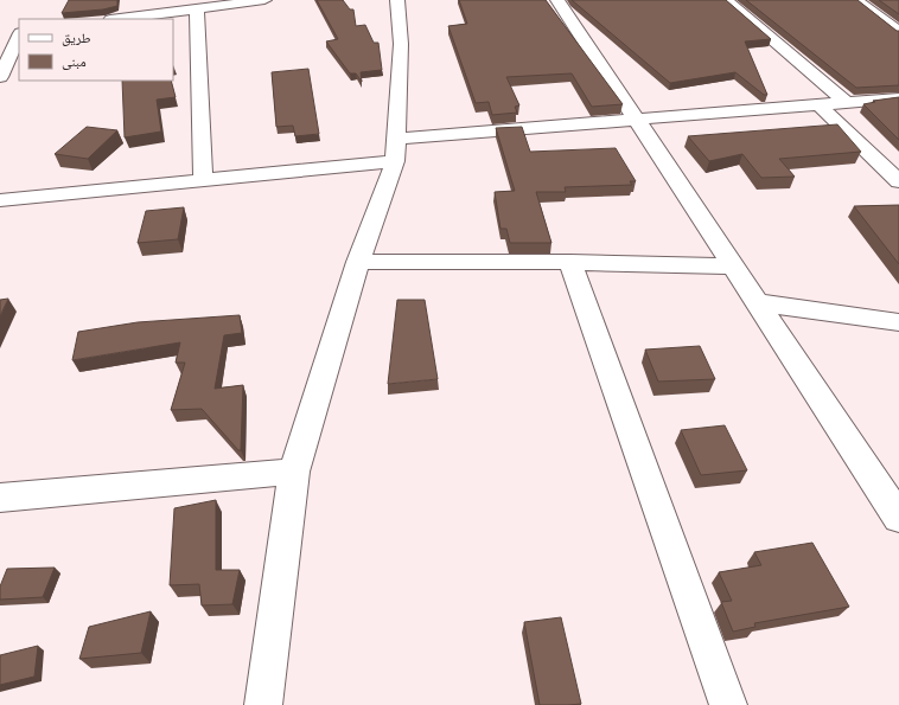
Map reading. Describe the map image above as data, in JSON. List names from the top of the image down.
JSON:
{
  "legend": ["طريق", "مبنى"]
}
